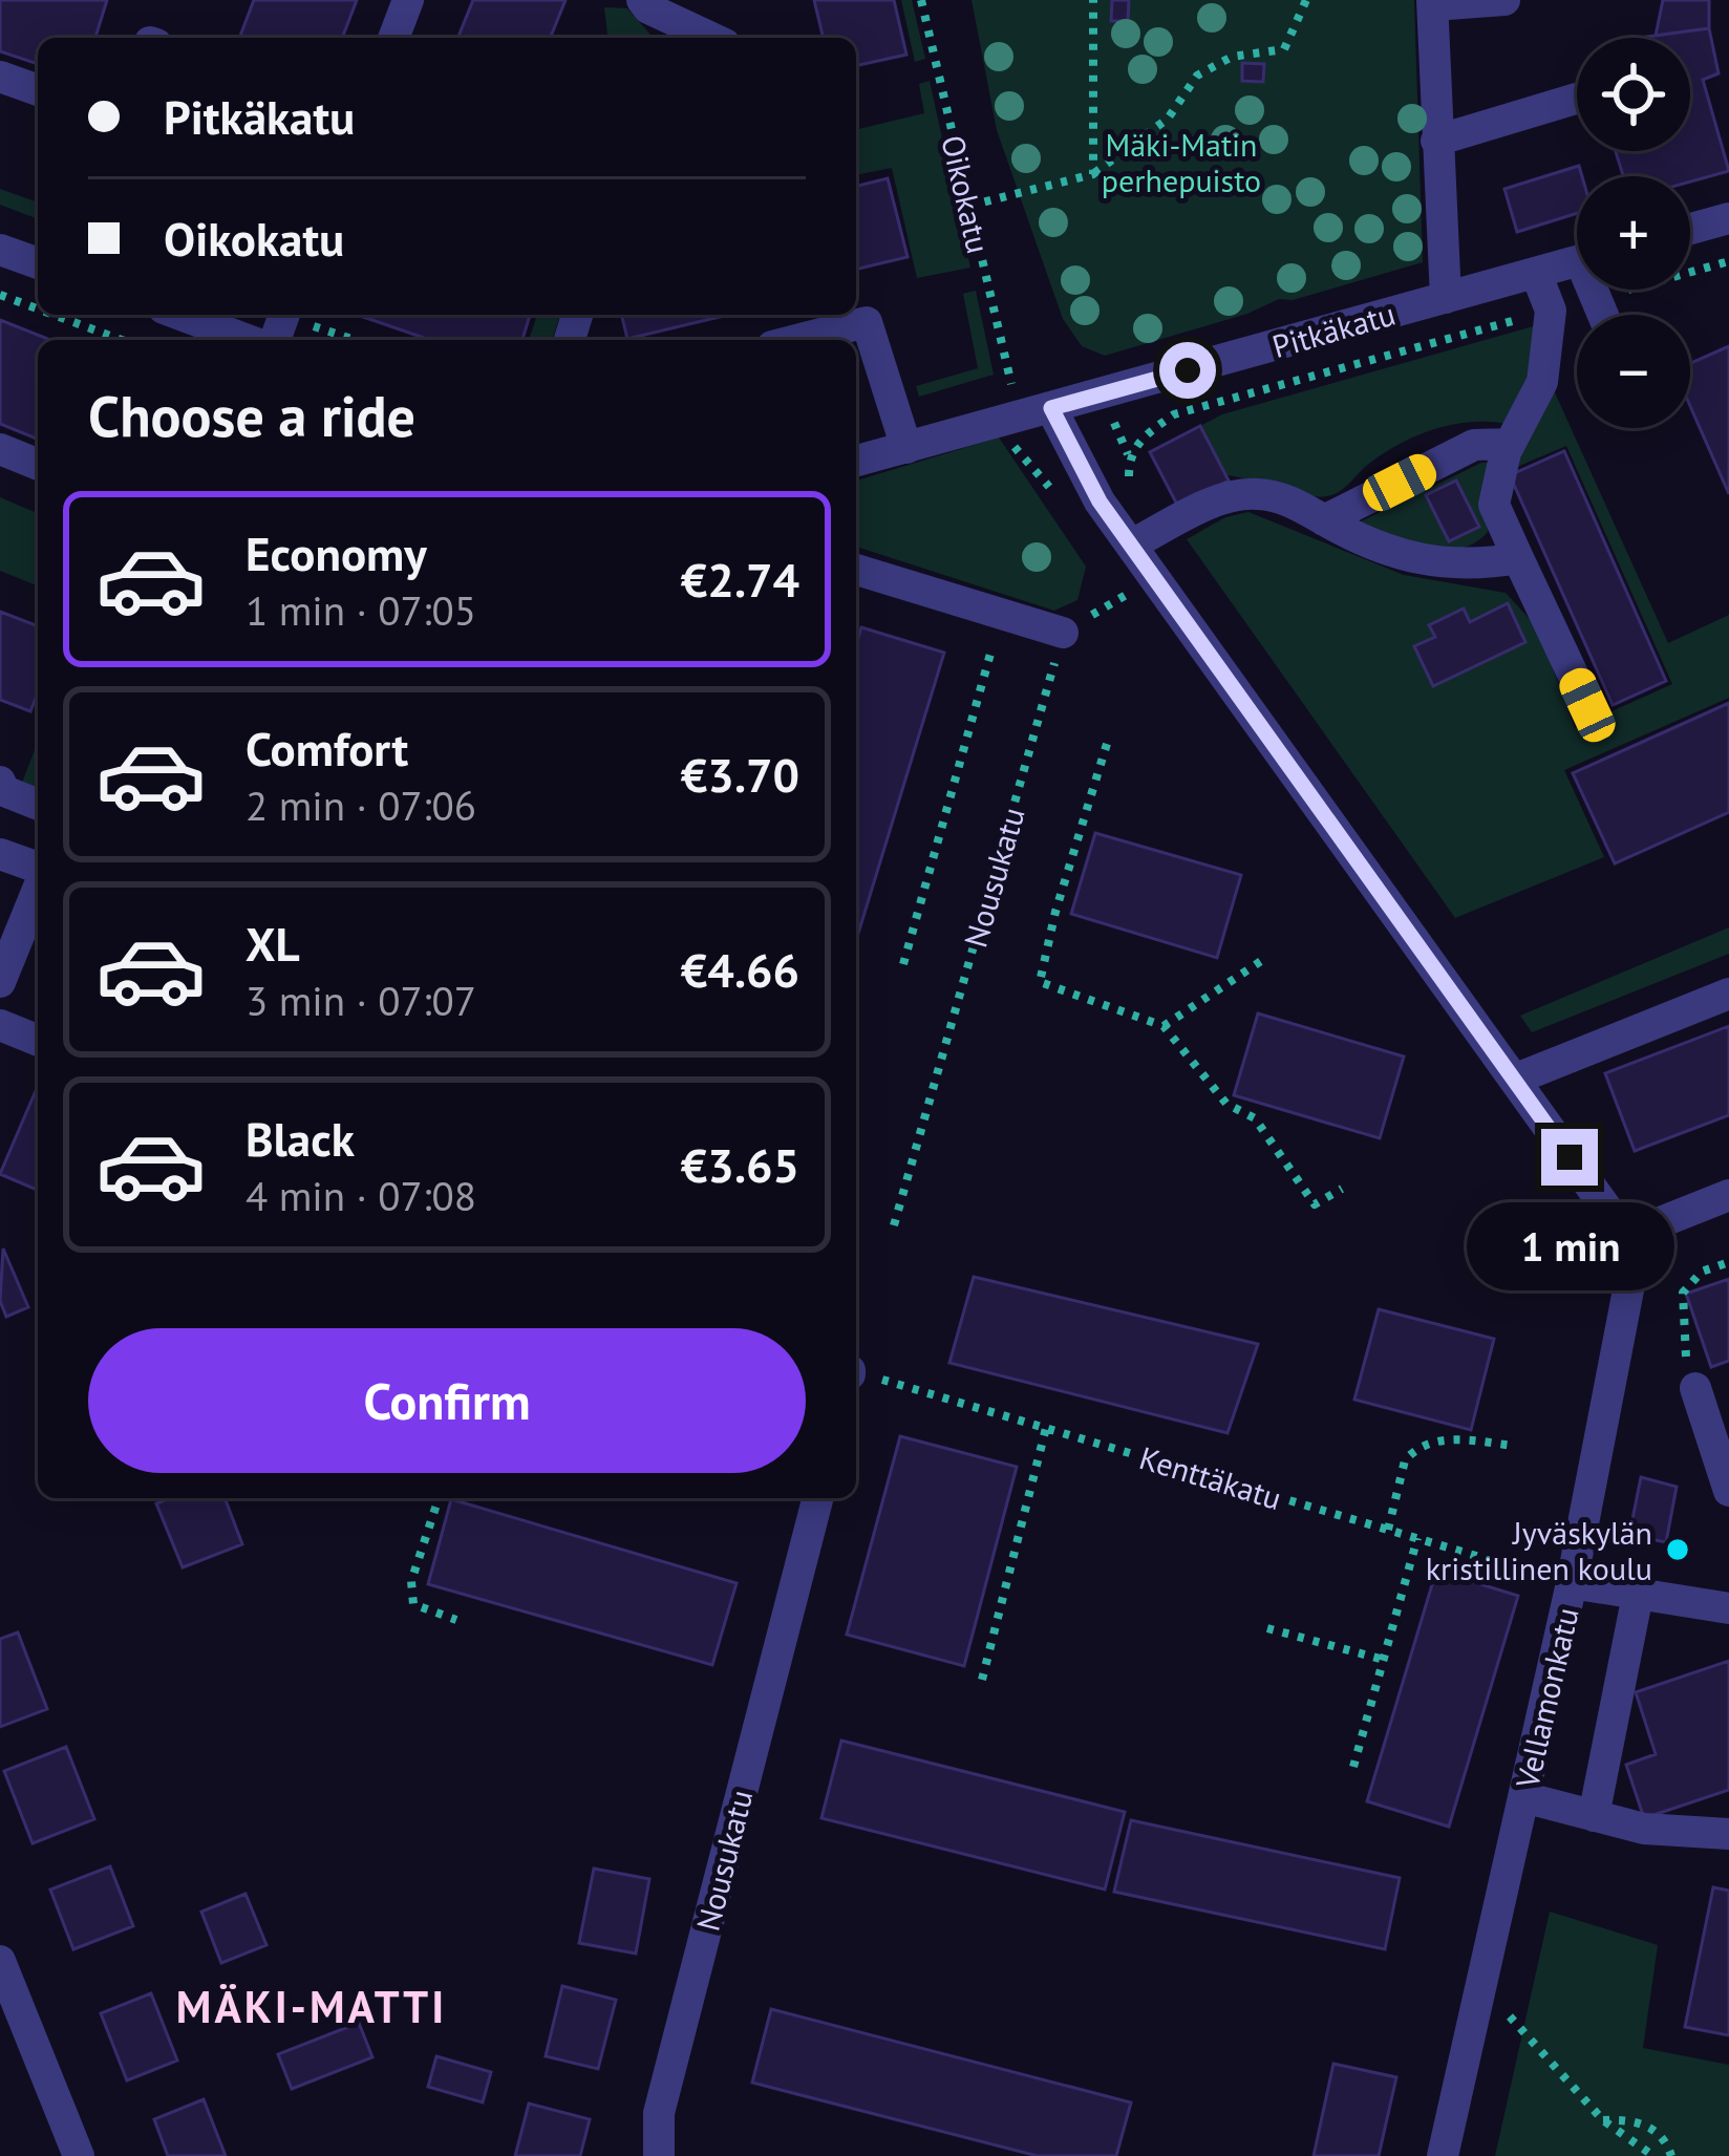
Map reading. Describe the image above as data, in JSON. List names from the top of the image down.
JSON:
{
  "streets": {
    "street": ["Pitkäkatu", "Nousukatu", "Vellamonkatu"],
    "path": ["Oikokatu", "Kenttäkatu"]
  },
  "crossings": [
    ["Kenttäkatu", "Vellamonkatu"]
  ],
  "districts": ["MÄKI-MATTI"],
  "parks": ["Mäki-Matin perhepuisto"],
  "places": ["Jyväskylän kristillinen koulu"],
  "page": {
    "map_buttons": ["+", "−"],
    "banner": ["Pitkäkatu", "Oikokatu"],
    "heading": "Choose a ride",
    "list": [
      {
        "name": "Economy",
        "note": "1 min · 07:05",
        "value": "€2.74"
      },
      {
        "name": "Comfort",
        "note": "2 min · 07:06",
        "value": "€3.70"
      },
      {
        "name": "XL",
        "note": "3 min · 07:07",
        "value": "€4.66"
      },
      {
        "name": "Black",
        "note": "4 min · 07:08",
        "value": "€3.65"
      }
    ],
    "bubble": "1 min",
    "buttons": "Confirm"
  }
}
